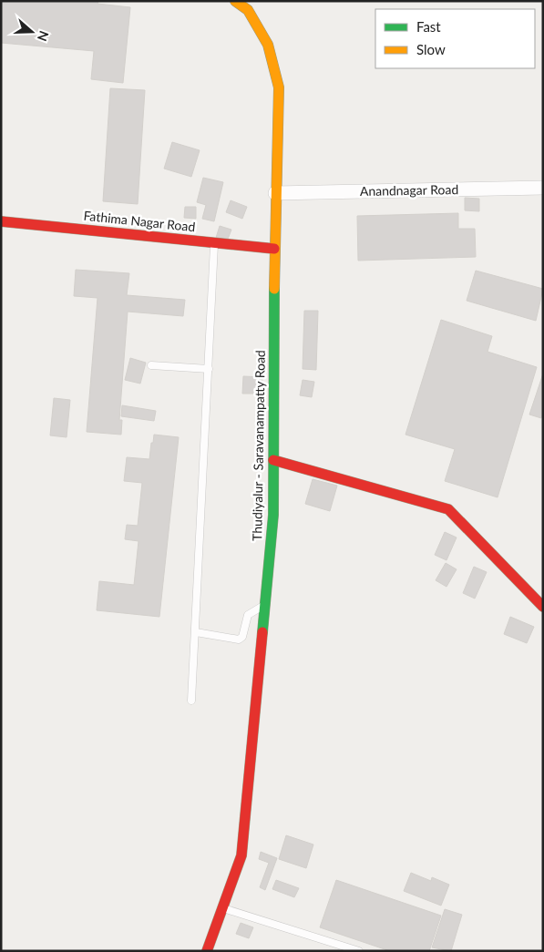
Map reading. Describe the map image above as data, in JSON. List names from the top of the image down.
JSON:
{
  "streets": {
    "main road": ["Fathima Nagar Road", "Thudiyalur - Saravanampatty Road"],
    "street": ["Anandnagar Road"]
  },
  "crossings": [
    ["Anandnagar Road", "Thudiyalur - Saravanampatty Road"],
    ["Fathima Nagar Road", "Thudiyalur - Saravanampatty Road"]
  ],
  "legend": ["Fast", "Slow"],
  "north": "right"
}
